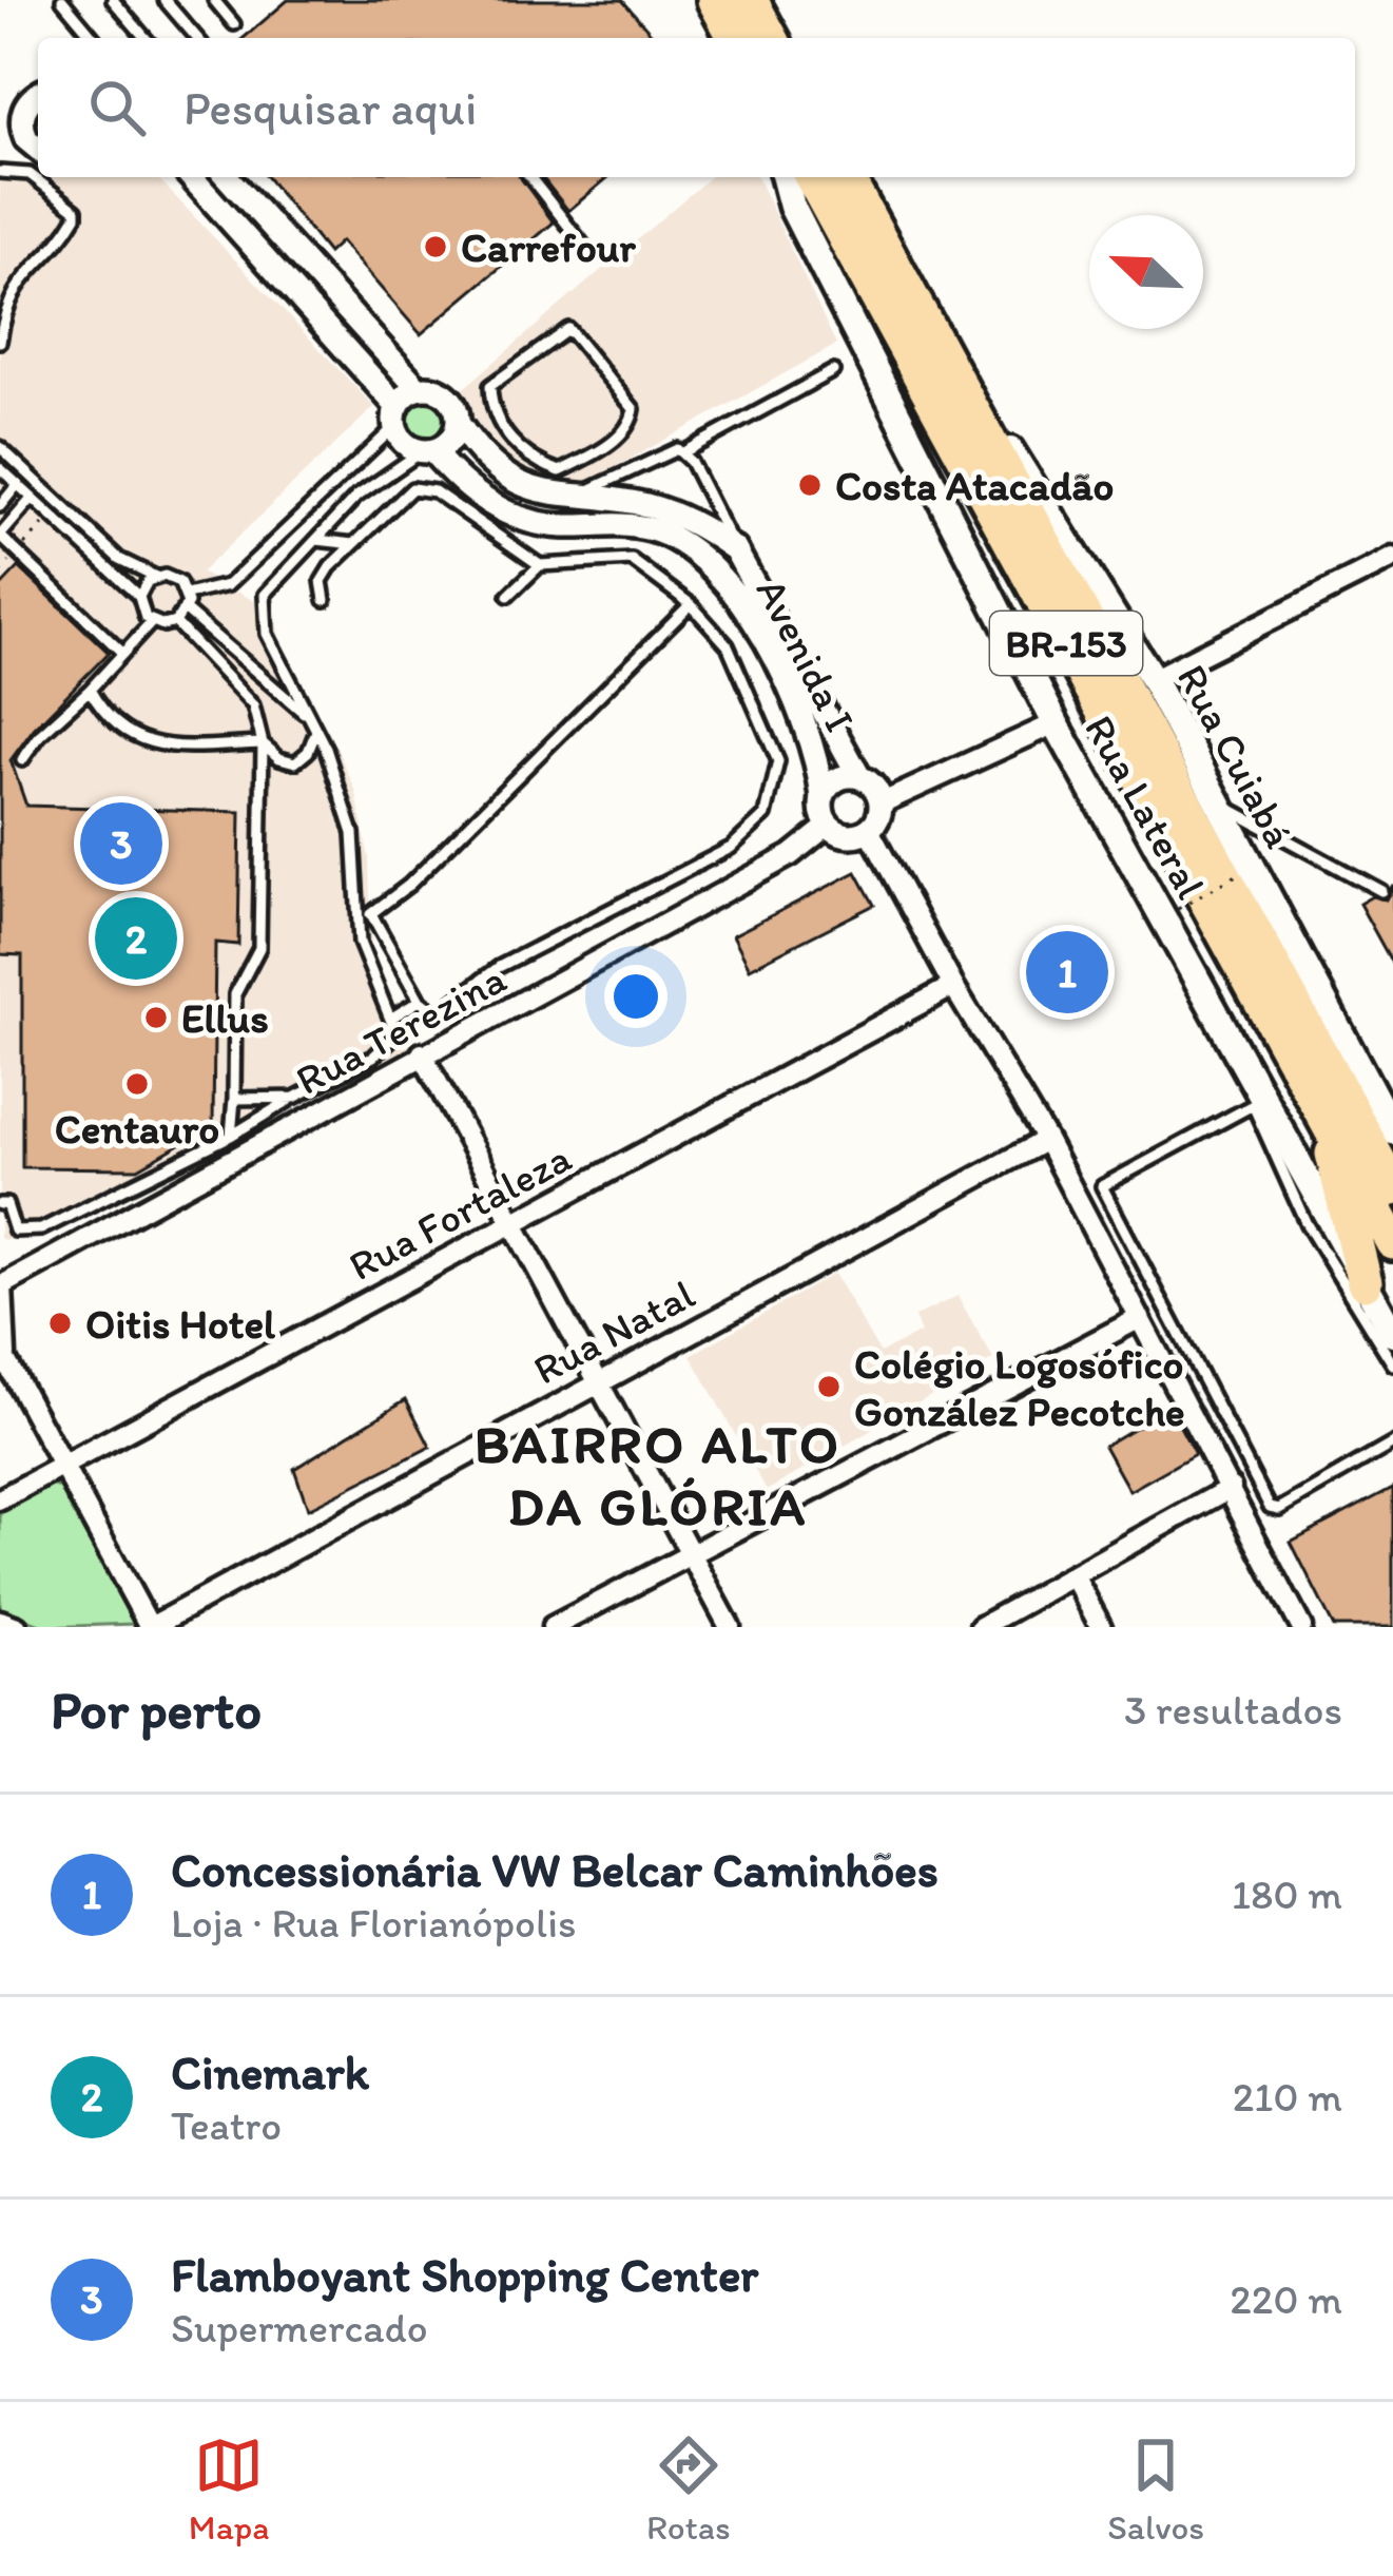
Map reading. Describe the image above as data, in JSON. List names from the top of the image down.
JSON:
{
  "streets": {
    "highway": ["BR-153"],
    "main road": ["Rua Cuiabá", "Rua Lateral"],
    "street": [
      "Avenida I",
      "Rua Terezina",
      "Rua Fortaleza",
      "Rua Natal"
    ]
  },
  "crossings": [
    ["BR-153", "Rua Cuiabá"],
    ["Avenida I", "Rua Terezina"]
  ],
  "districts": ["BAIRRO ALTO DA GLÓRIA"],
  "places": [
    "Carrefour",
    "Costa Atacadão",
    "Ellus",
    "Centauro",
    "Oitis Hotel",
    "Colégio Logosófico González Pecotche"
  ],
  "north": "top left",
  "page": {
    "search": "Pesquisar aqui",
    "pins": ["3", "2", "1"],
    "heading": ["Por perto", "3 resultados"],
    "list": [
      {
        "mark": "1",
        "name": "Concessionária VW Belcar Caminhões",
        "note": "Loja · Rua Florianópolis",
        "value": "180 m"
      },
      {
        "mark": "2",
        "name": "Cinemark",
        "note": "Teatro",
        "value": "210 m"
      },
      {
        "mark": "3",
        "name": "Flamboyant Shopping Center",
        "note": "Supermercado",
        "value": "220 m"
      }
    ],
    "nav": ["Mapa", "Rotas", "Salvos"]
  }
}
